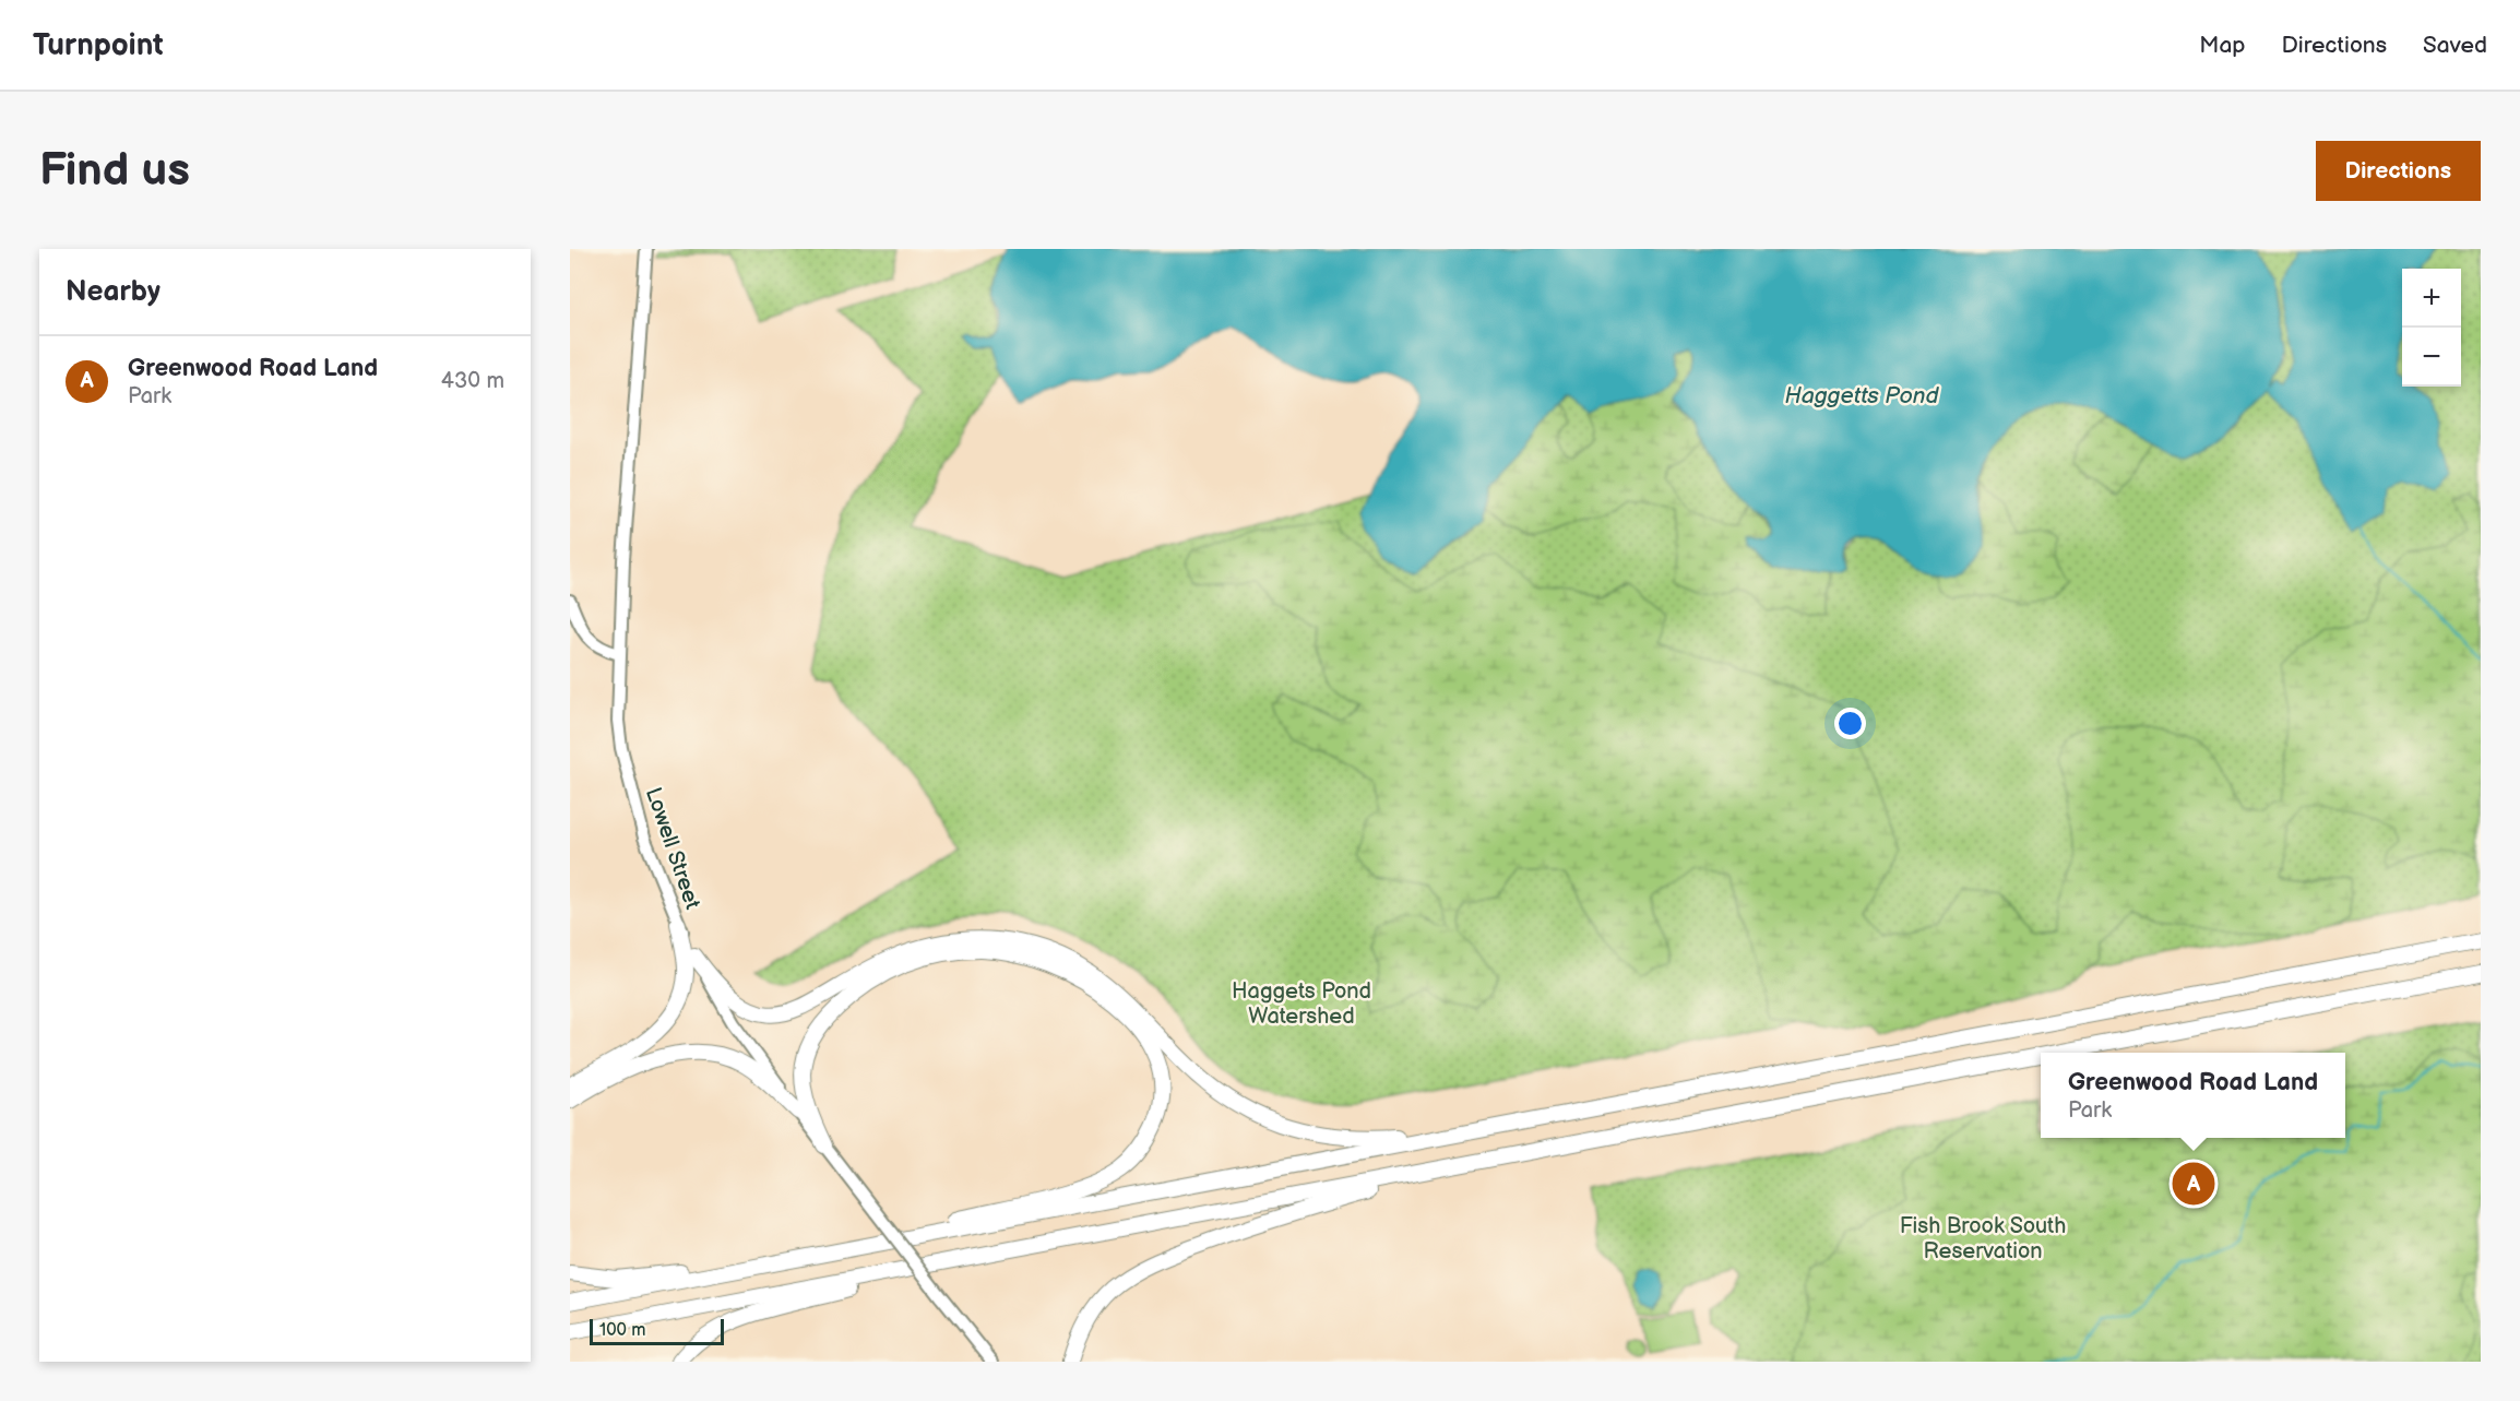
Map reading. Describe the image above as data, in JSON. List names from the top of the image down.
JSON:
{
  "streets": {
    "main road": ["Lowell Street"]
  },
  "water": ["Haggetts Pond"],
  "parks": ["Haggets Pond Watershed", "Fish Brook South Reservation"],
  "scale_bar": "100 m",
  "page": {
    "header": "Turnpoint",
    "nav": ["Map", "Directions", "Saved"],
    "buttons": "Directions",
    "title": "Find us",
    "heading": "Nearby",
    "map_buttons": ["+", "−"],
    "list": [
      {
        "mark": "A",
        "name": "Greenwood Road Land",
        "note": "Park",
        "value": "430 m"
      }
    ],
    "popup": ["Greenwood Road Land", "Park"],
    "pins": "A",
    "scale": "100 m"
  }
}
